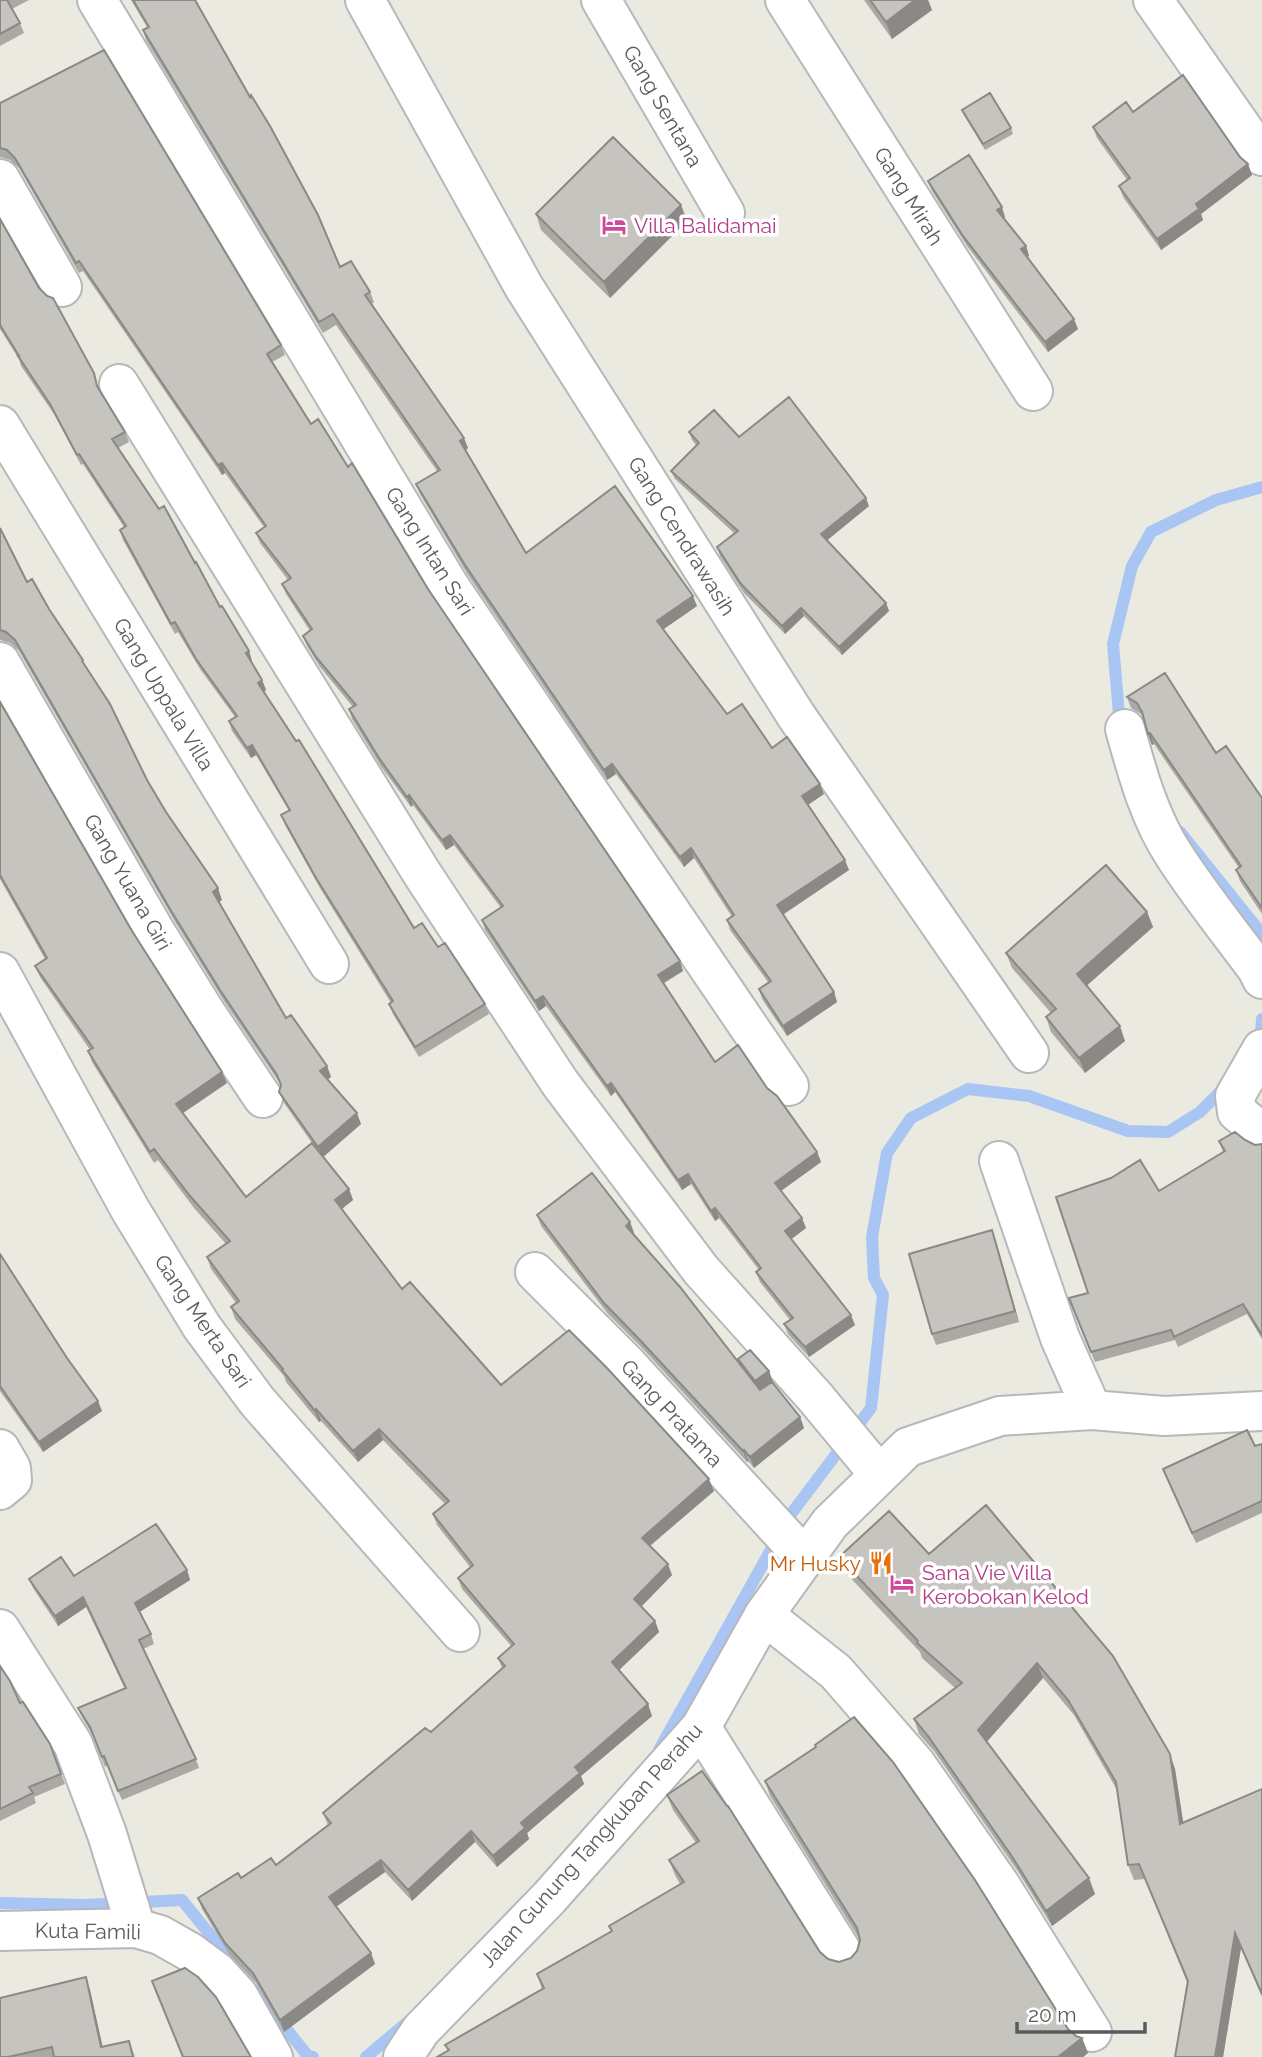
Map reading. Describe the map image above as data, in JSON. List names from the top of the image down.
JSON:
{
  "streets": {
    "street": [
      "Gang Sentana",
      "Gang Mirah",
      "Gang Cendrawasih",
      "Gang Intan Sari",
      "Gang Uppala Villa",
      "Gang Yuana Giri",
      "Gang Merta Sari",
      "Gang Pratama",
      "Jalan Gunung Tangkuban Perahu",
      "Kuta Famili"
    ]
  },
  "crossings": [
    ["Gang Pratama", "Jalan Gunung Tangkuban Perahu"]
  ],
  "places": {
    "hotel": ["Villa Balidamai", "Sana Vie Villa Kerobokan Kelod"],
    "restaurant": ["Mr Husky"]
  },
  "scale_bar": "20 m"
}
